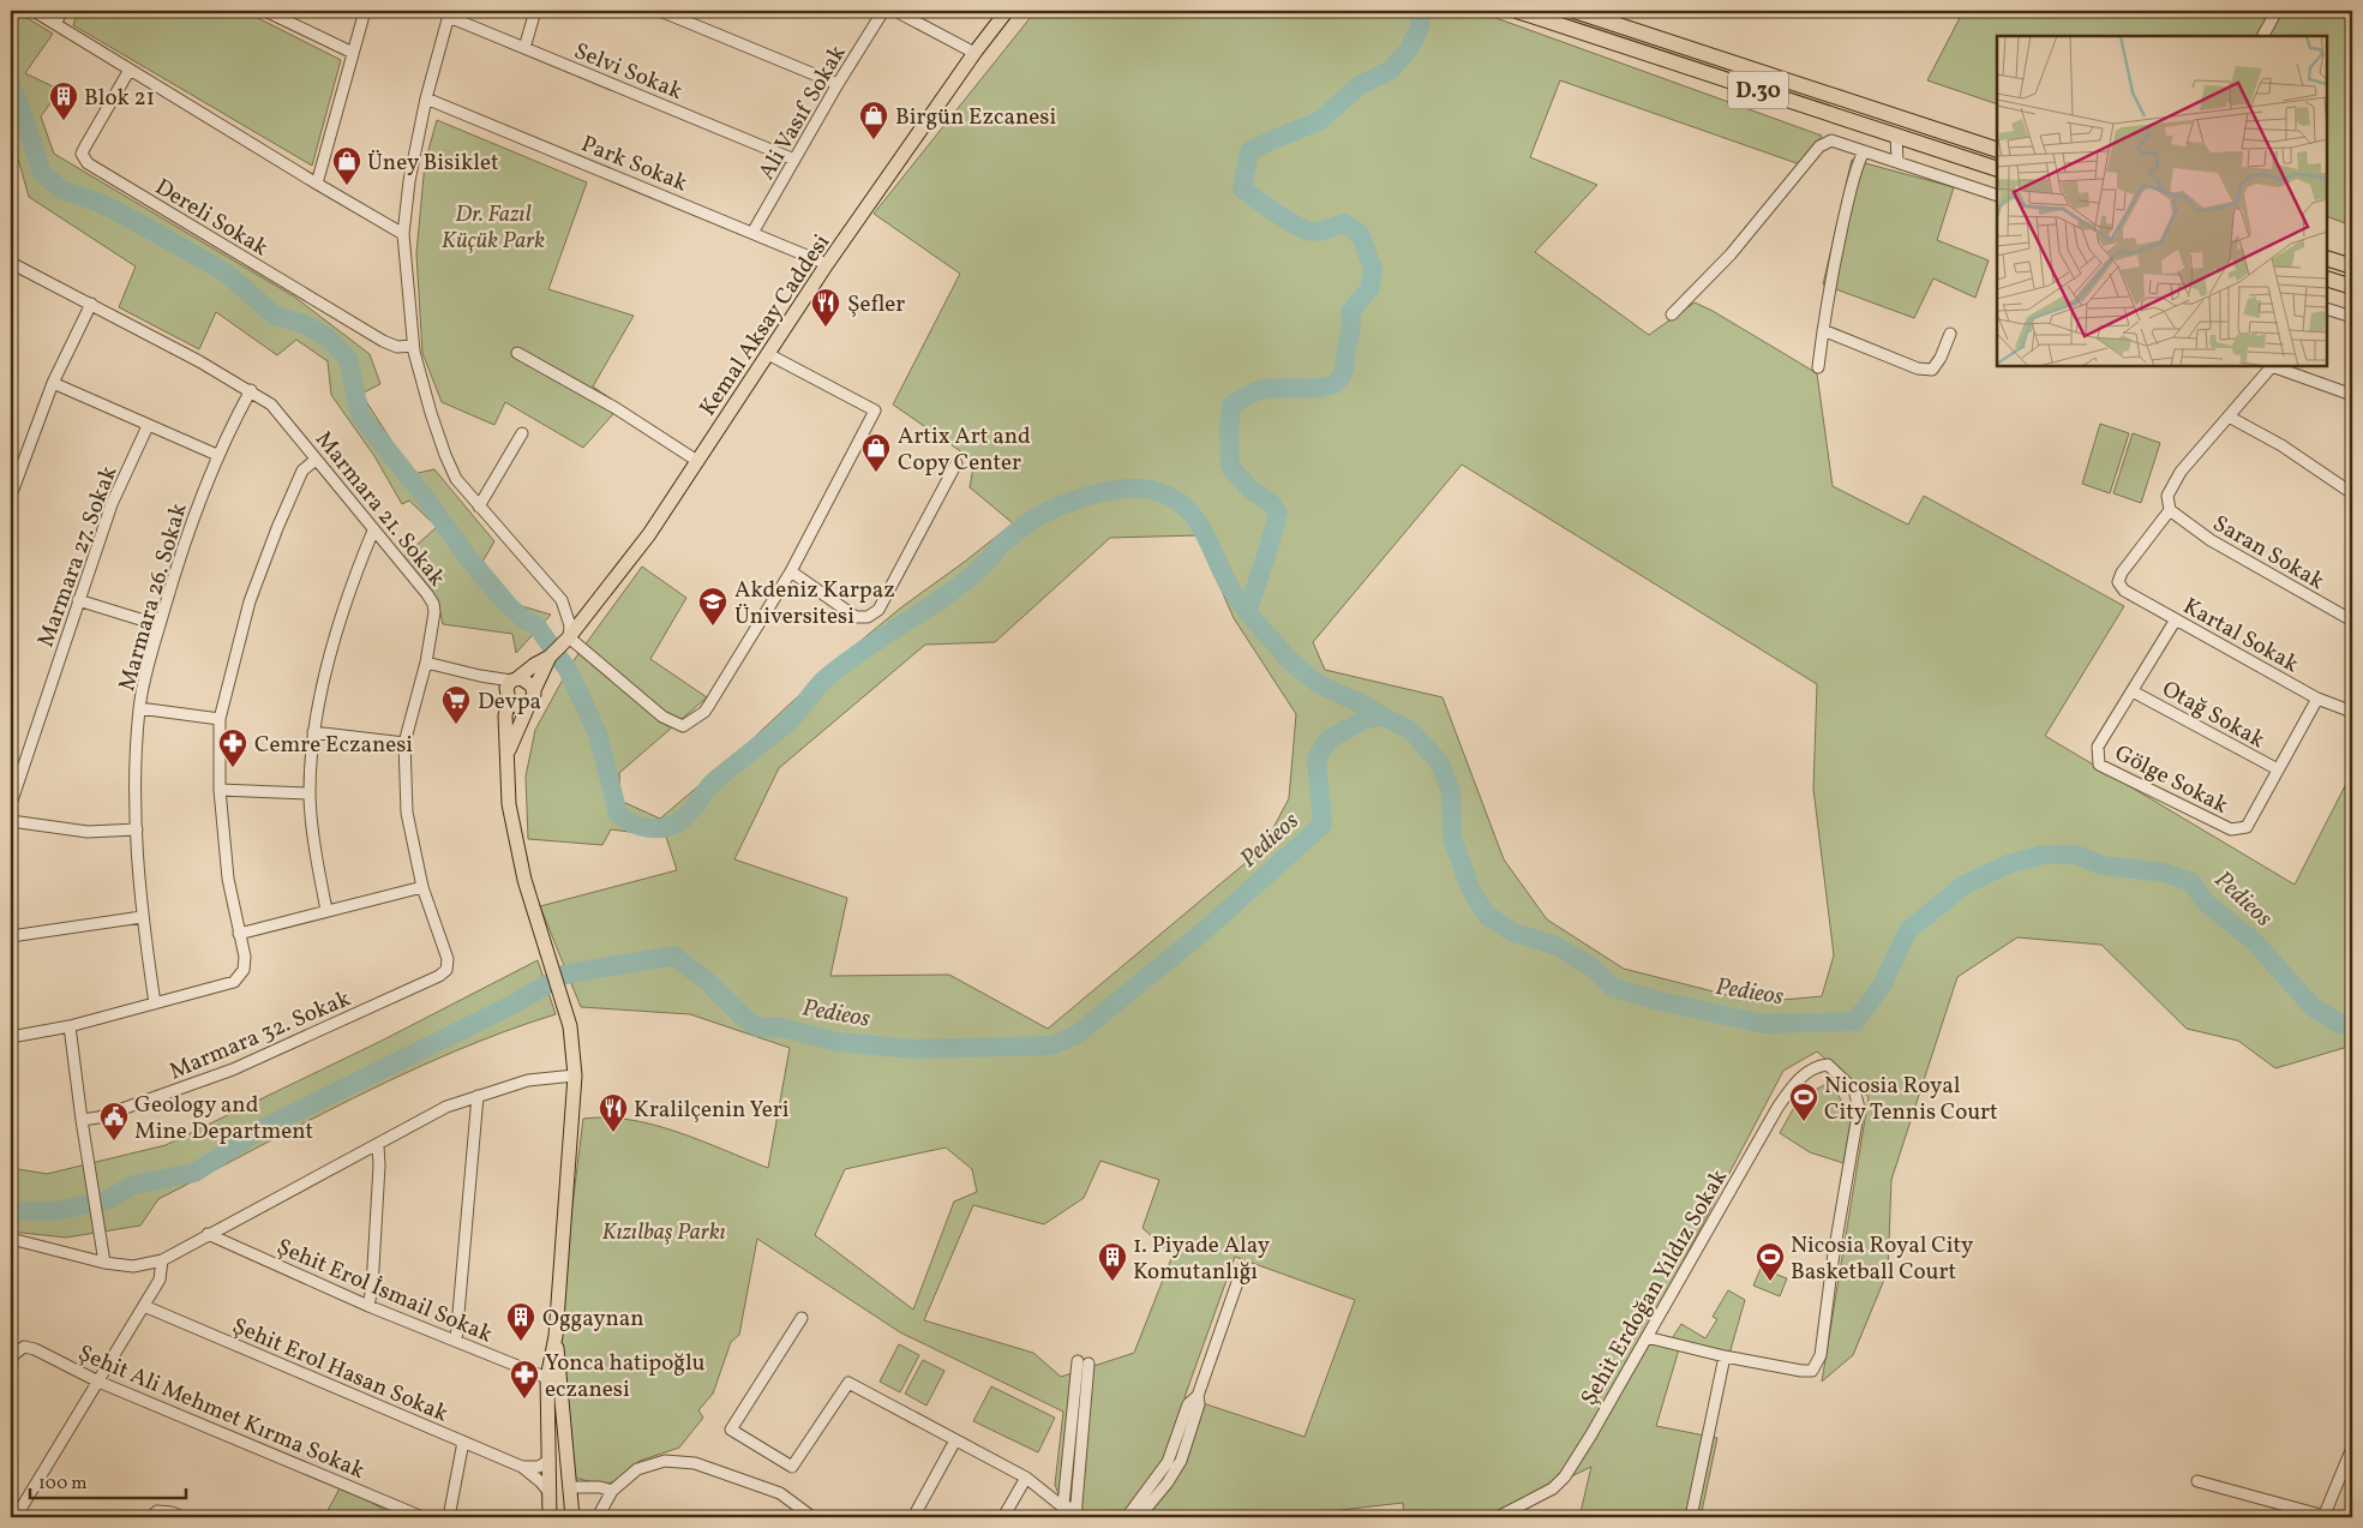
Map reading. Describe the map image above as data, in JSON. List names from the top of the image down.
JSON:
{
  "streets": {
    "highway": ["D.30"],
    "main road": ["Kemal Aksay Caddesi"],
    "street": [
      "Selvi Sokak",
      "Ali Vasıf Sokak",
      "Park Sokak",
      "Dereli Sokak",
      "Marmara 21. Sokak",
      "Saran Sokak",
      "Marmara 27. Sokak",
      "Marmara 26. Sokak",
      "Kartal Sokak",
      "Otağ Sokak",
      "Gölge Sokak",
      "Marmara 32. Sokak",
      "Şehit Erdoğan Yıldız Sokak",
      "Şehit Erol İsmail Sokak",
      "Şehit Erol Hasan Sokak",
      "Şehit Ali Mehmet Kırma Sokak"
    ]
  },
  "crossings": [
    ["Selvi Sokak", "Ali Vasıf Sokak"],
    ["Ali Vasıf Sokak", "Park Sokak"],
    ["Park Sokak", "Kemal Aksay Caddesi"],
    ["Marmara 21. Sokak", "Marmara 26. Sokak"],
    ["Marmara 21. Sokak", "Marmara 32. Sokak"],
    ["Saran Sokak", "Kartal Sokak"],
    ["Kartal Sokak", "Gölge Sokak"],
    ["Otağ Sokak", "Gölge Sokak"]
  ],
  "water": ["Pedieos"],
  "parks": ["Dr. Fazıl Küçük Park", "Kızılbaş Parkı"],
  "places": {
    "building": ["Blok 21", "1. Piyade Alay Komutanlığı", "Oggaynan"],
    "shop": ["Birgün Ezcanesi", "Üney Bisiklet", "Artix Art and Copy Center"],
    "restaurant": ["Şefler", "Kralilçenin Yeri"],
    "school or university": ["Akdeniz Karpaz Üniversitesi"],
    "supermarket": ["Devpa"],
    "pharmacy": ["Cemre Eczanesi", "Yonca hatipoğlu eczanesi"],
    "sports": ["Nicosia Royal City Tennis Court", "Nicosia Royal City Basketball Court"],
    "public building": ["Geology and Mine Department"]
  },
  "scale_bar": "100 m"
}
